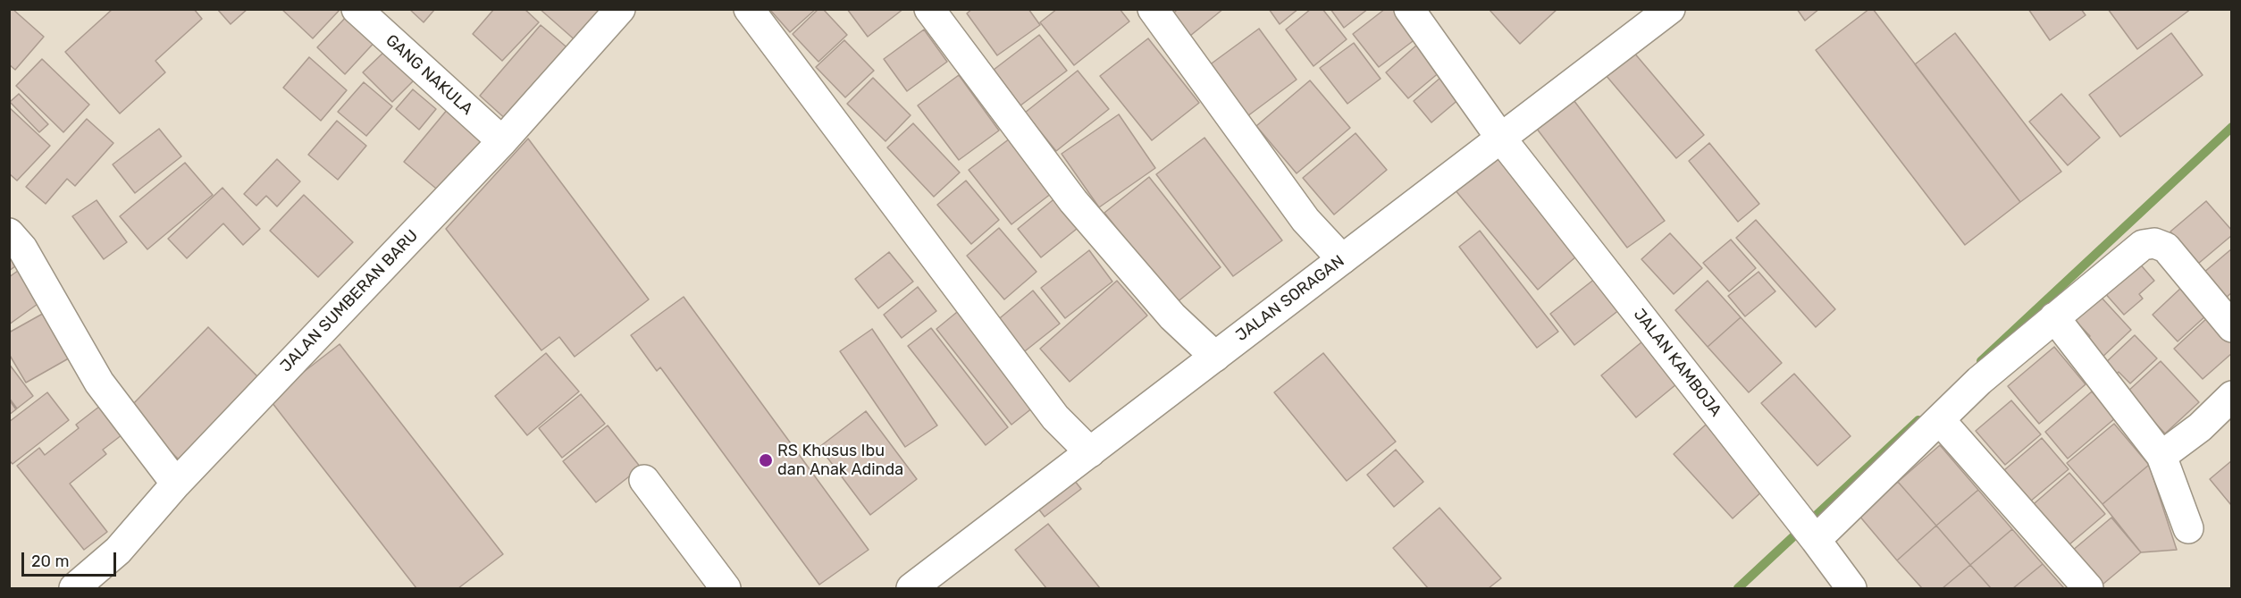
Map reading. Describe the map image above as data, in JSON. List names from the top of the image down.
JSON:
{
  "streets": {
    "street": [
      "GANG NAKULA",
      "JALAN SORAGAN",
      "JALAN SUMBERAN BARU",
      "JALAN KAMBOJA"
    ]
  },
  "crossings": [
    ["GANG NAKULA", "JALAN SUMBERAN BARU"],
    ["JALAN SORAGAN", "JALAN KAMBOJA"]
  ],
  "places": ["RS Khusus Ibu dan Anak Adinda"],
  "scale_bar": "20 m"
}
